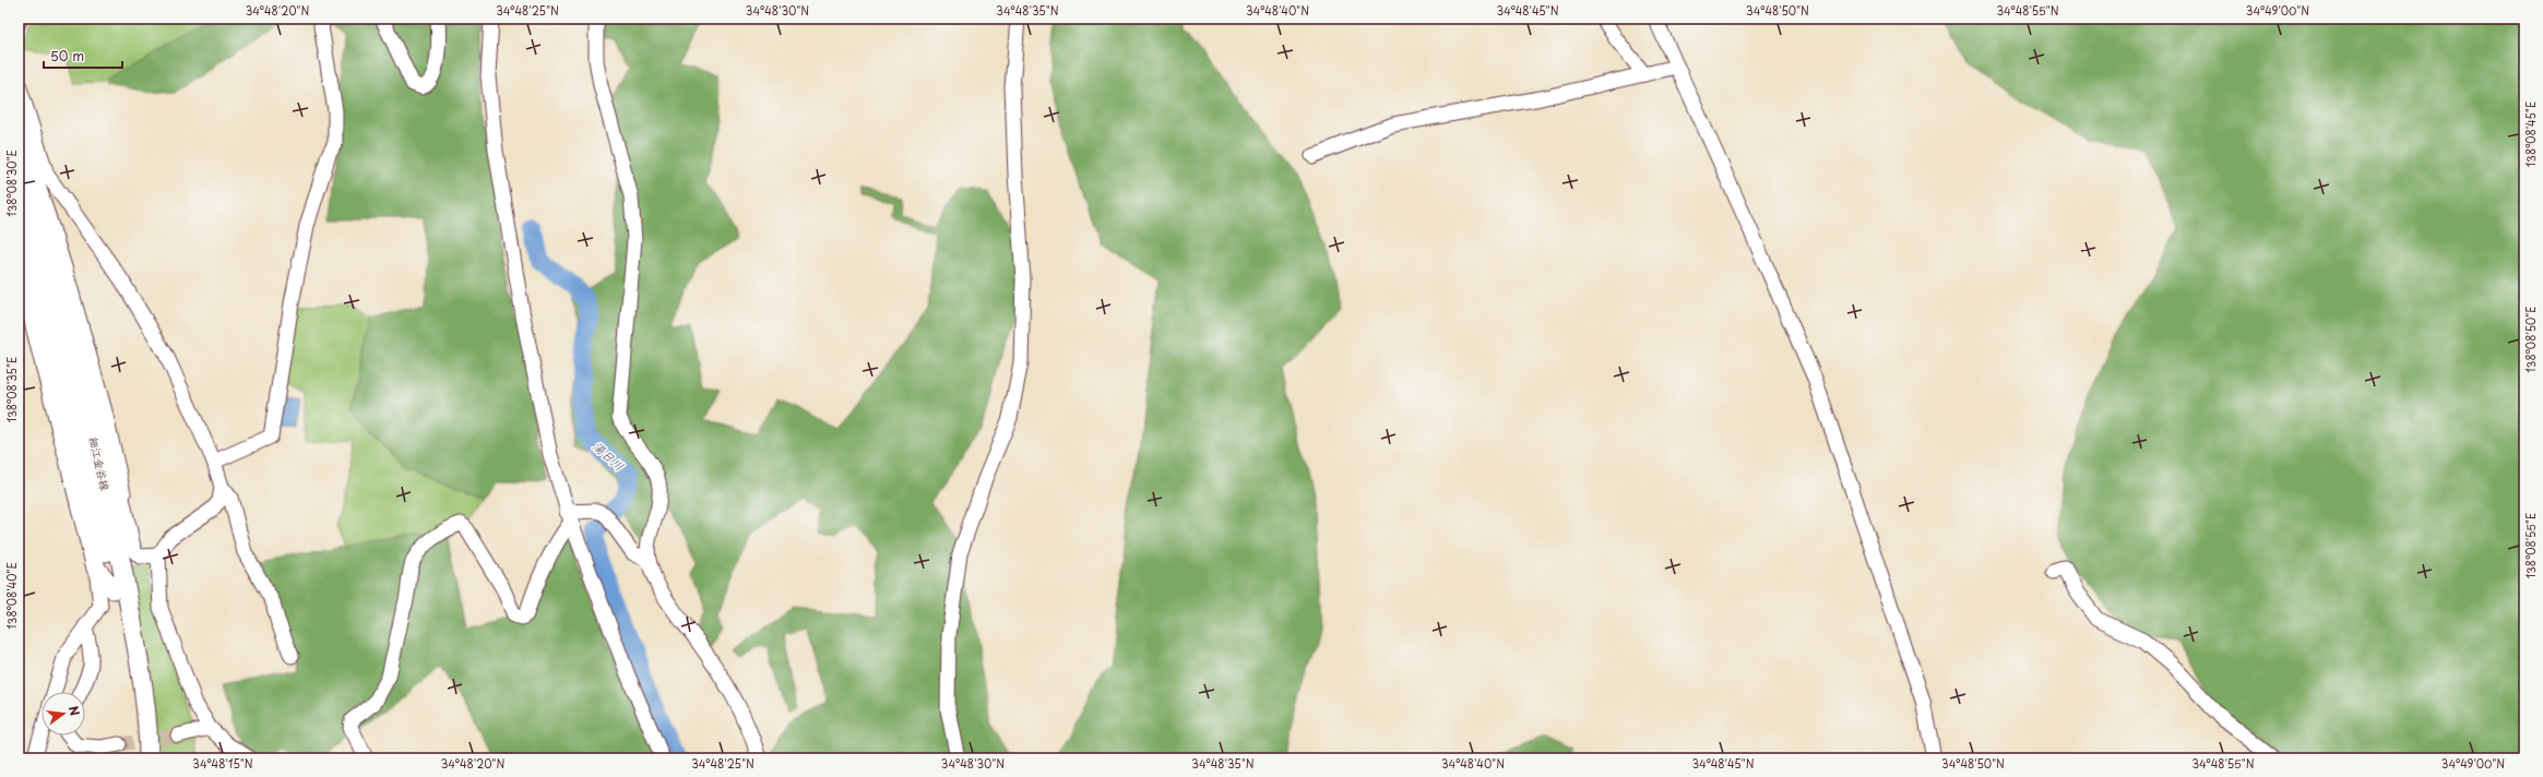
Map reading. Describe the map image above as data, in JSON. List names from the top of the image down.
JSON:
{
  "streets": {
    "main road": ["細江金谷線"]
  },
  "water": ["湯日川"],
  "scale_bar": "50 m",
  "north": "right",
  "coordinates": [
    "34°48'20\"N",
    "34°48'25\"N",
    "34°48'30\"N",
    "34°48'35\"N",
    "34°48'40\"N",
    "34°48'45\"N",
    "34°48'50\"N",
    "34°48'55\"N",
    "34°49'00\"N",
    "138°08'45\"E",
    "138°08'30\"E",
    "138°08'50\"E",
    "138°08'35\"E",
    "138°08'55\"E",
    "138°08'40\"E",
    "34°48'15\"N"
  ]
}
